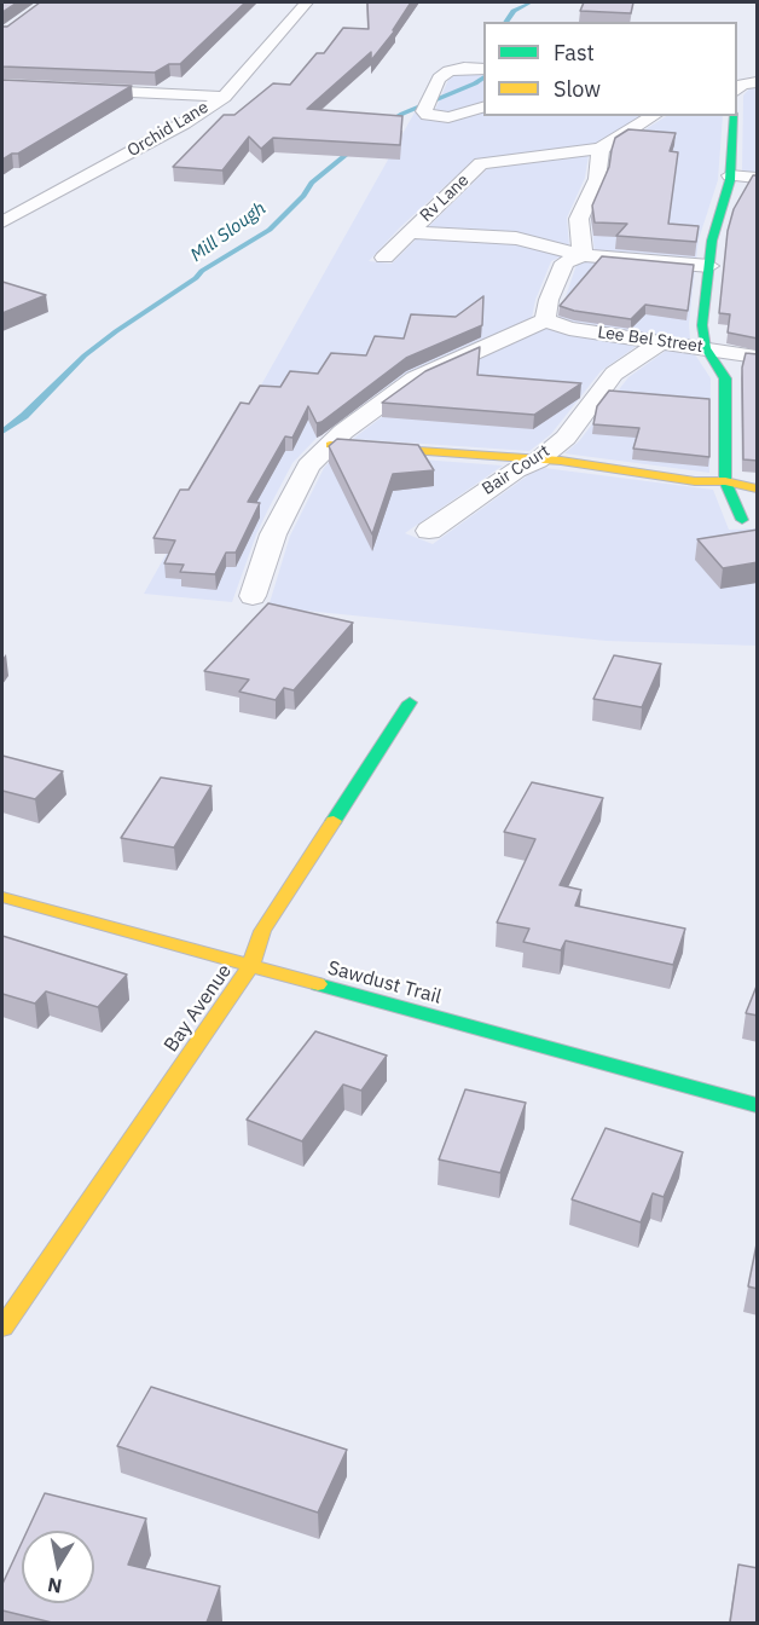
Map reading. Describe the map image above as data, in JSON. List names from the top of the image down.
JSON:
{
  "streets": {
    "street": [
      "Orchid Lane",
      "Rv Lane",
      "Lee Bel Street",
      "Bair Court",
      "Sawdust Trail",
      "Bay Avenue"
    ]
  },
  "crossings": [
    ["Lee Bel Street", "Bair Court"],
    ["Sawdust Trail", "Bay Avenue"]
  ],
  "water": ["Mill Slough"],
  "legend": ["Fast", "Slow"],
  "north": "bottom"
}
